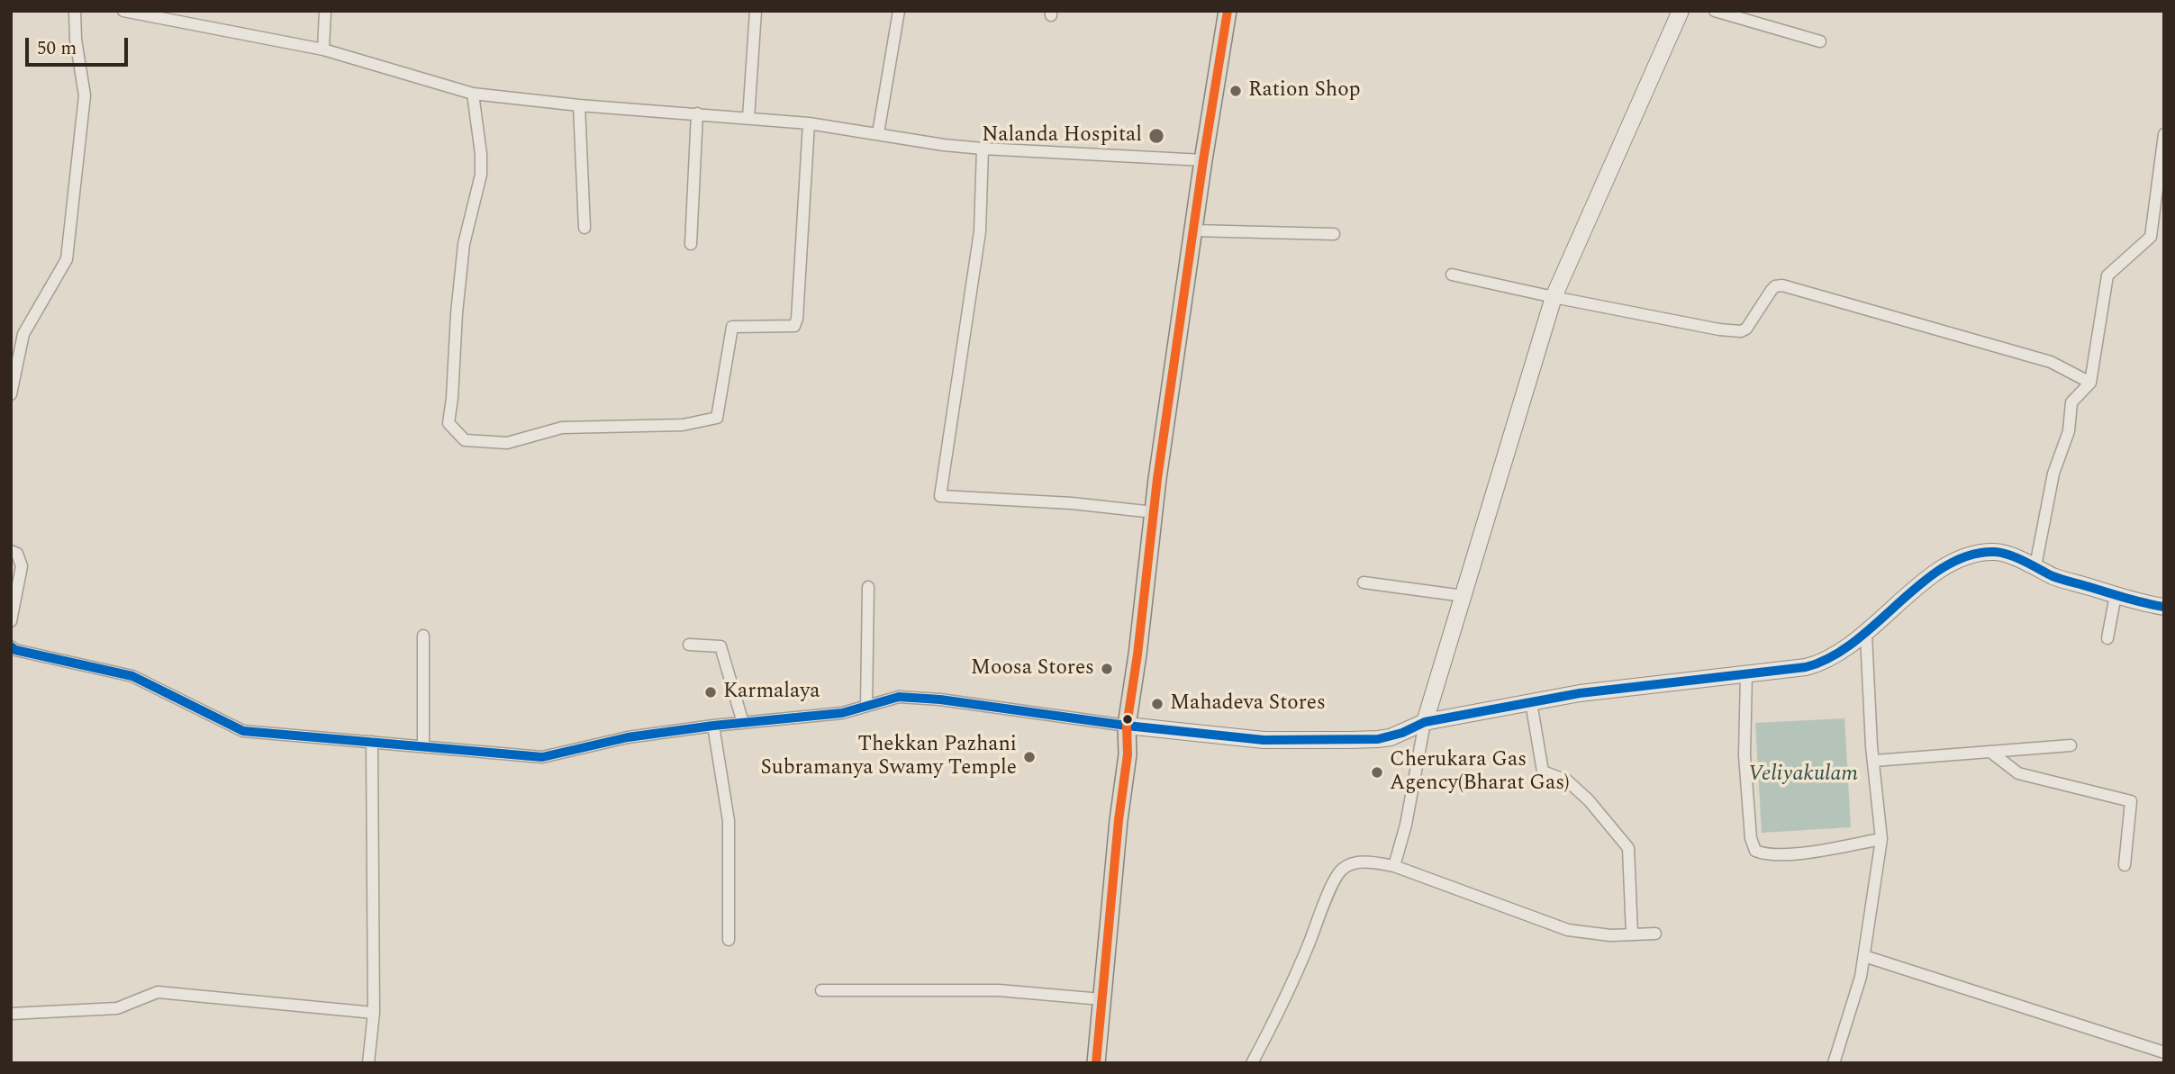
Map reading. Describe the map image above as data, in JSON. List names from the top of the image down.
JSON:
{
  "water": ["Veliyakulam"],
  "places": [
    "Ration Shop",
    "Nalanda Hospital",
    "Moosa Stores",
    "Karmalaya",
    "Mahadeva Stores",
    "Thekkan Pazhani Subramanya Swamy Temple",
    "Cherukara Gas Agency(Bharat Gas)"
  ],
  "scale_bar": "50 m"
}
